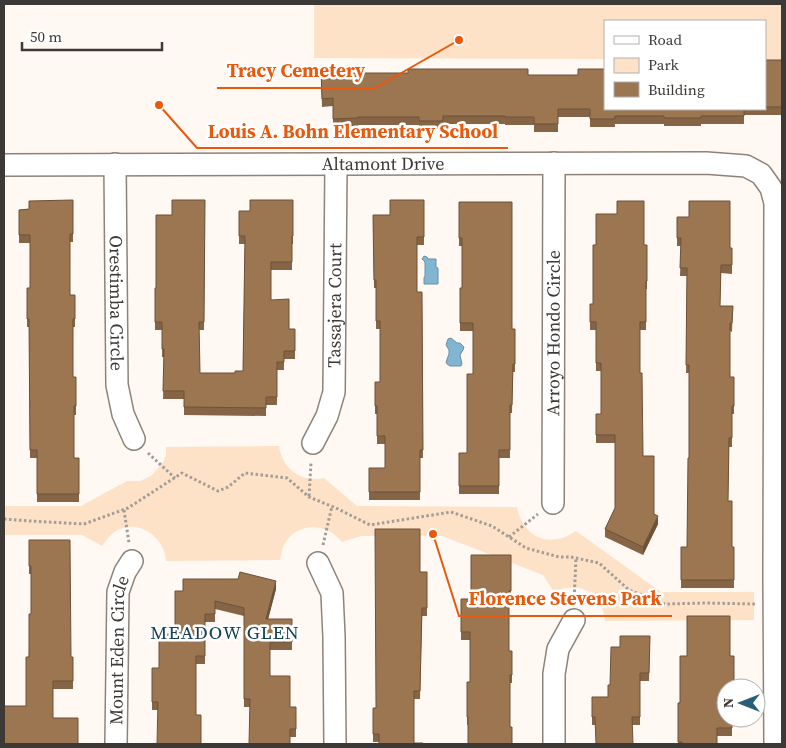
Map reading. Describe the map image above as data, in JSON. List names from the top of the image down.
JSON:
{
  "streets": {
    "street": [
      "Altamont Drive",
      "Orestimba Circle",
      "Tassajera Court",
      "Arroyo Hondo Circle",
      "Mount Eden Circle"
    ]
  },
  "crossings": [
    ["Altamont Drive", "Orestimba Circle"],
    ["Altamont Drive", "Tassajera Court"],
    ["Altamont Drive", "Arroyo Hondo Circle"]
  ],
  "districts": ["MEADOW GLEN"],
  "places": ["Tracy Cemetery", "Louis A. Bohn Elementary School", "Florence Stevens Park"],
  "legend": ["Road", "Park", "Building"],
  "scale_bar": "50 m",
  "north": "left"
}
